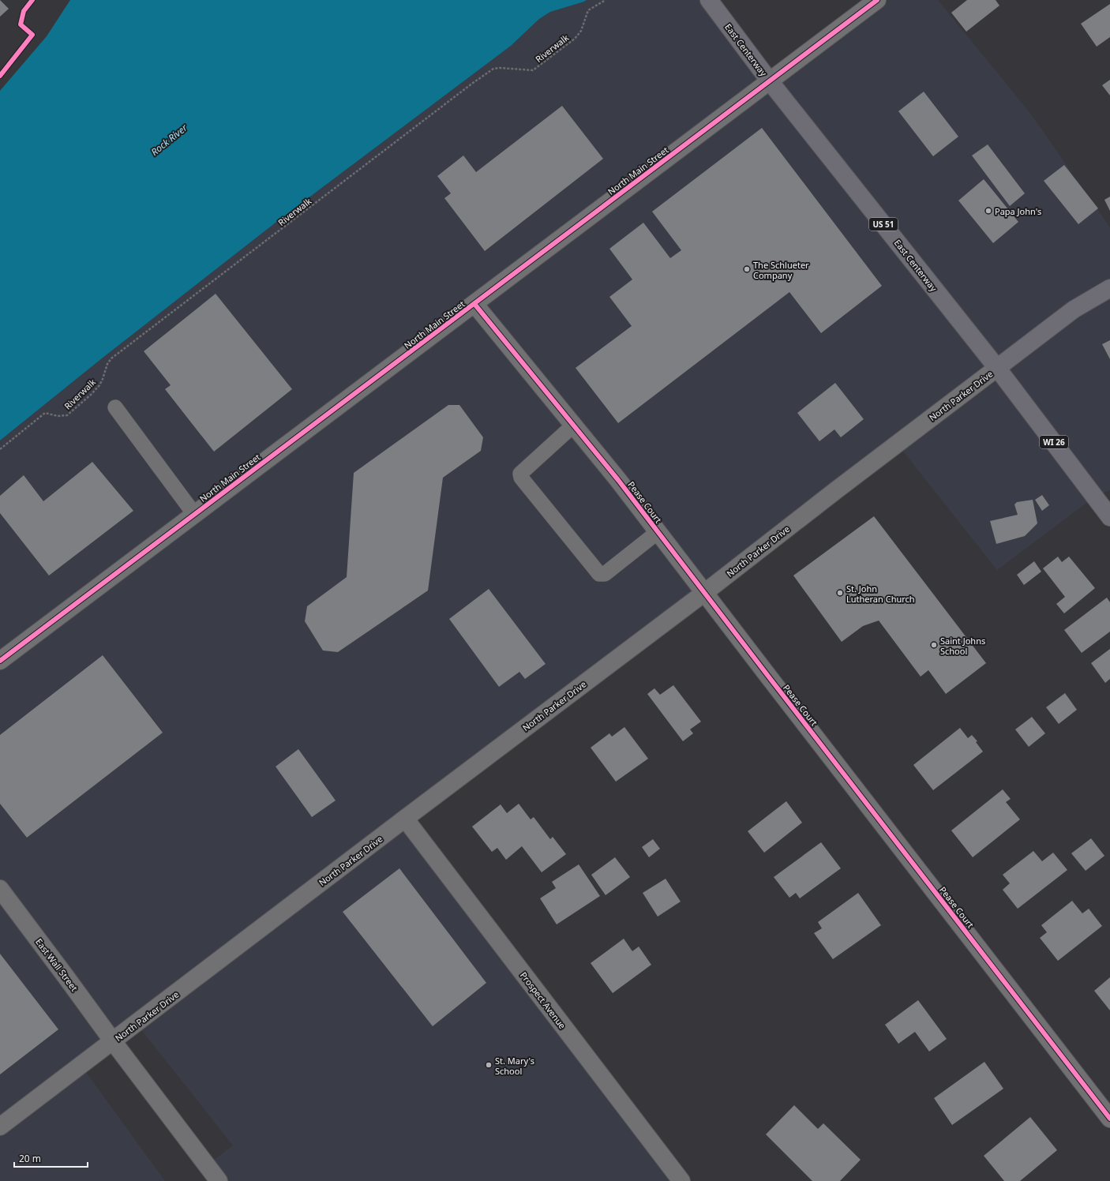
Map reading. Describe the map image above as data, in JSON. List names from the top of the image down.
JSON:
{
  "streets": {
    "main road": [
      "East Centerway",
      "US 51",
      "North Parker Drive",
      "WI 26"
    ],
    "street": [
      "North Main Street",
      "Pease Court",
      "East Wall Street",
      "Prospect Avenue"
    ],
    "path": ["Riverwalk"]
  },
  "crossings": [
    ["East Centerway", "North Main Street"],
    ["East Centerway", "North Parker Drive"],
    ["North Main Street", "Pease Court"],
    ["North Parker Drive", "Pease Court"],
    ["North Parker Drive", "East Wall Street"],
    ["North Parker Drive", "Prospect Avenue"]
  ],
  "water": ["Rock River"],
  "places": [
    "Papa John's",
    "The Schlueter Company",
    "St. John Lutheran Church",
    "Saint Johns School",
    "St. Mary's School"
  ],
  "scale_bar": "20 m"
}
